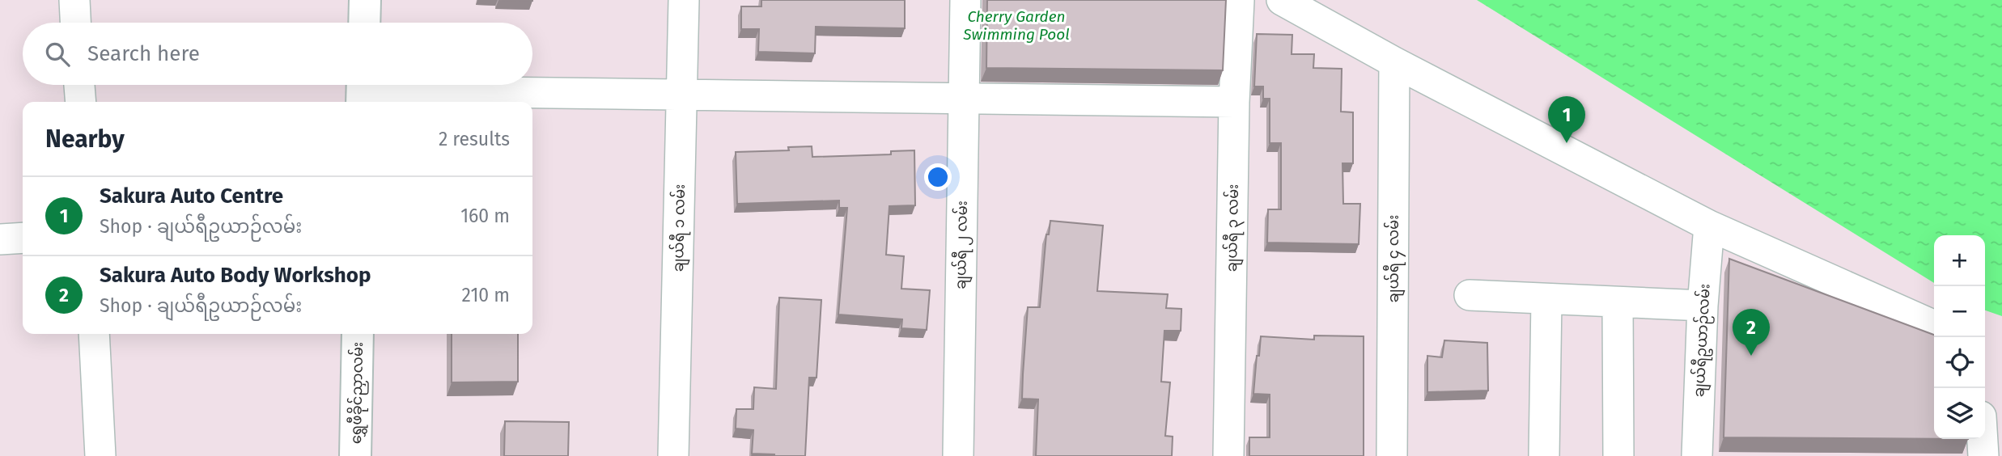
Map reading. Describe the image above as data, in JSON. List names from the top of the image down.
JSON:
{
  "streets": {
    "street": [
      "ချယ်ရီ ၁ လမ်း",
      "ချယ်ရီ ၃ လမ်း",
      "ချယ်ရီ ၂ လမ်း",
      "ချယ်ရီ ၄ လမ်း",
      "ချယ်ရီဥယာဉ်လမ်း",
      "ရွှေဖီခိုင်ညှာလမ်း"
    ]
  },
  "water": ["Cherry Garden Swimming Pool"],
  "page": {
    "search": "Search here",
    "pins": ["1", "2"],
    "heading": ["Nearby", "2 results"],
    "list": [
      {
        "mark": "1",
        "name": "Sakura Auto Centre",
        "note": "Shop · ချယ်ရီဥယာဉ်လမ်း",
        "value": "160 m"
      },
      {
        "mark": "2",
        "name": "Sakura Auto Body Workshop",
        "note": "Shop · ချယ်ရီဥယာဉ်လမ်း",
        "value": "210 m"
      }
    ],
    "map_buttons": ["+", "−"]
  }
}
